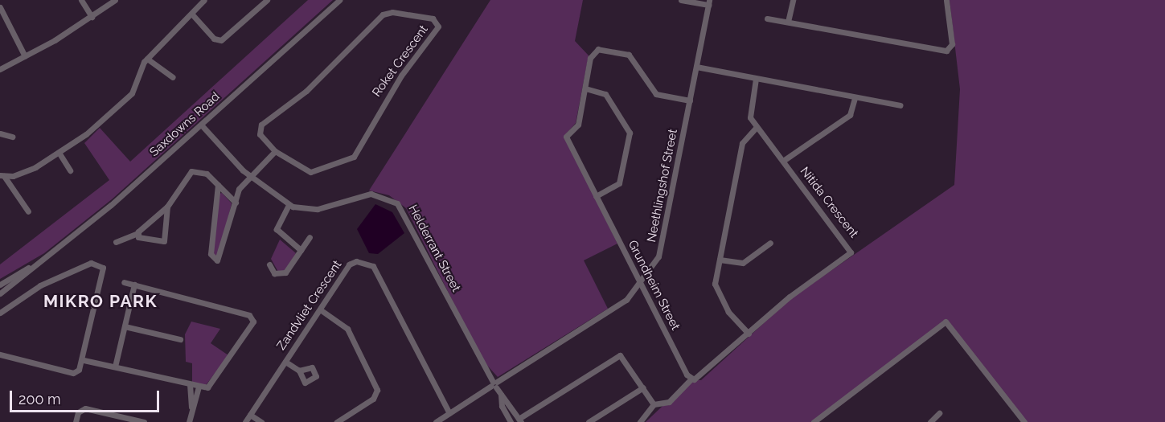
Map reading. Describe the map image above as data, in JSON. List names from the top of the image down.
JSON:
{
  "streets": {
    "street": [
      "Roket Crescent",
      "Saxdowns Road",
      "Neethlingshof Street",
      "Nitida Crescent",
      "Helderrant Street",
      "Grundheim Street",
      "Zandvliet Crescent"
    ]
  },
  "crossings": [
    ["Saxdowns Road", "Helderrant Street"],
    ["Neethlingshof Street", "Helderrant Street"],
    ["Neethlingshof Street", "Grundheim Street"],
    ["Neethlingshof Street", "Zandvliet Crescent"]
  ],
  "districts": ["MIKRO PARK"],
  "scale_bar": "200 m"
}
